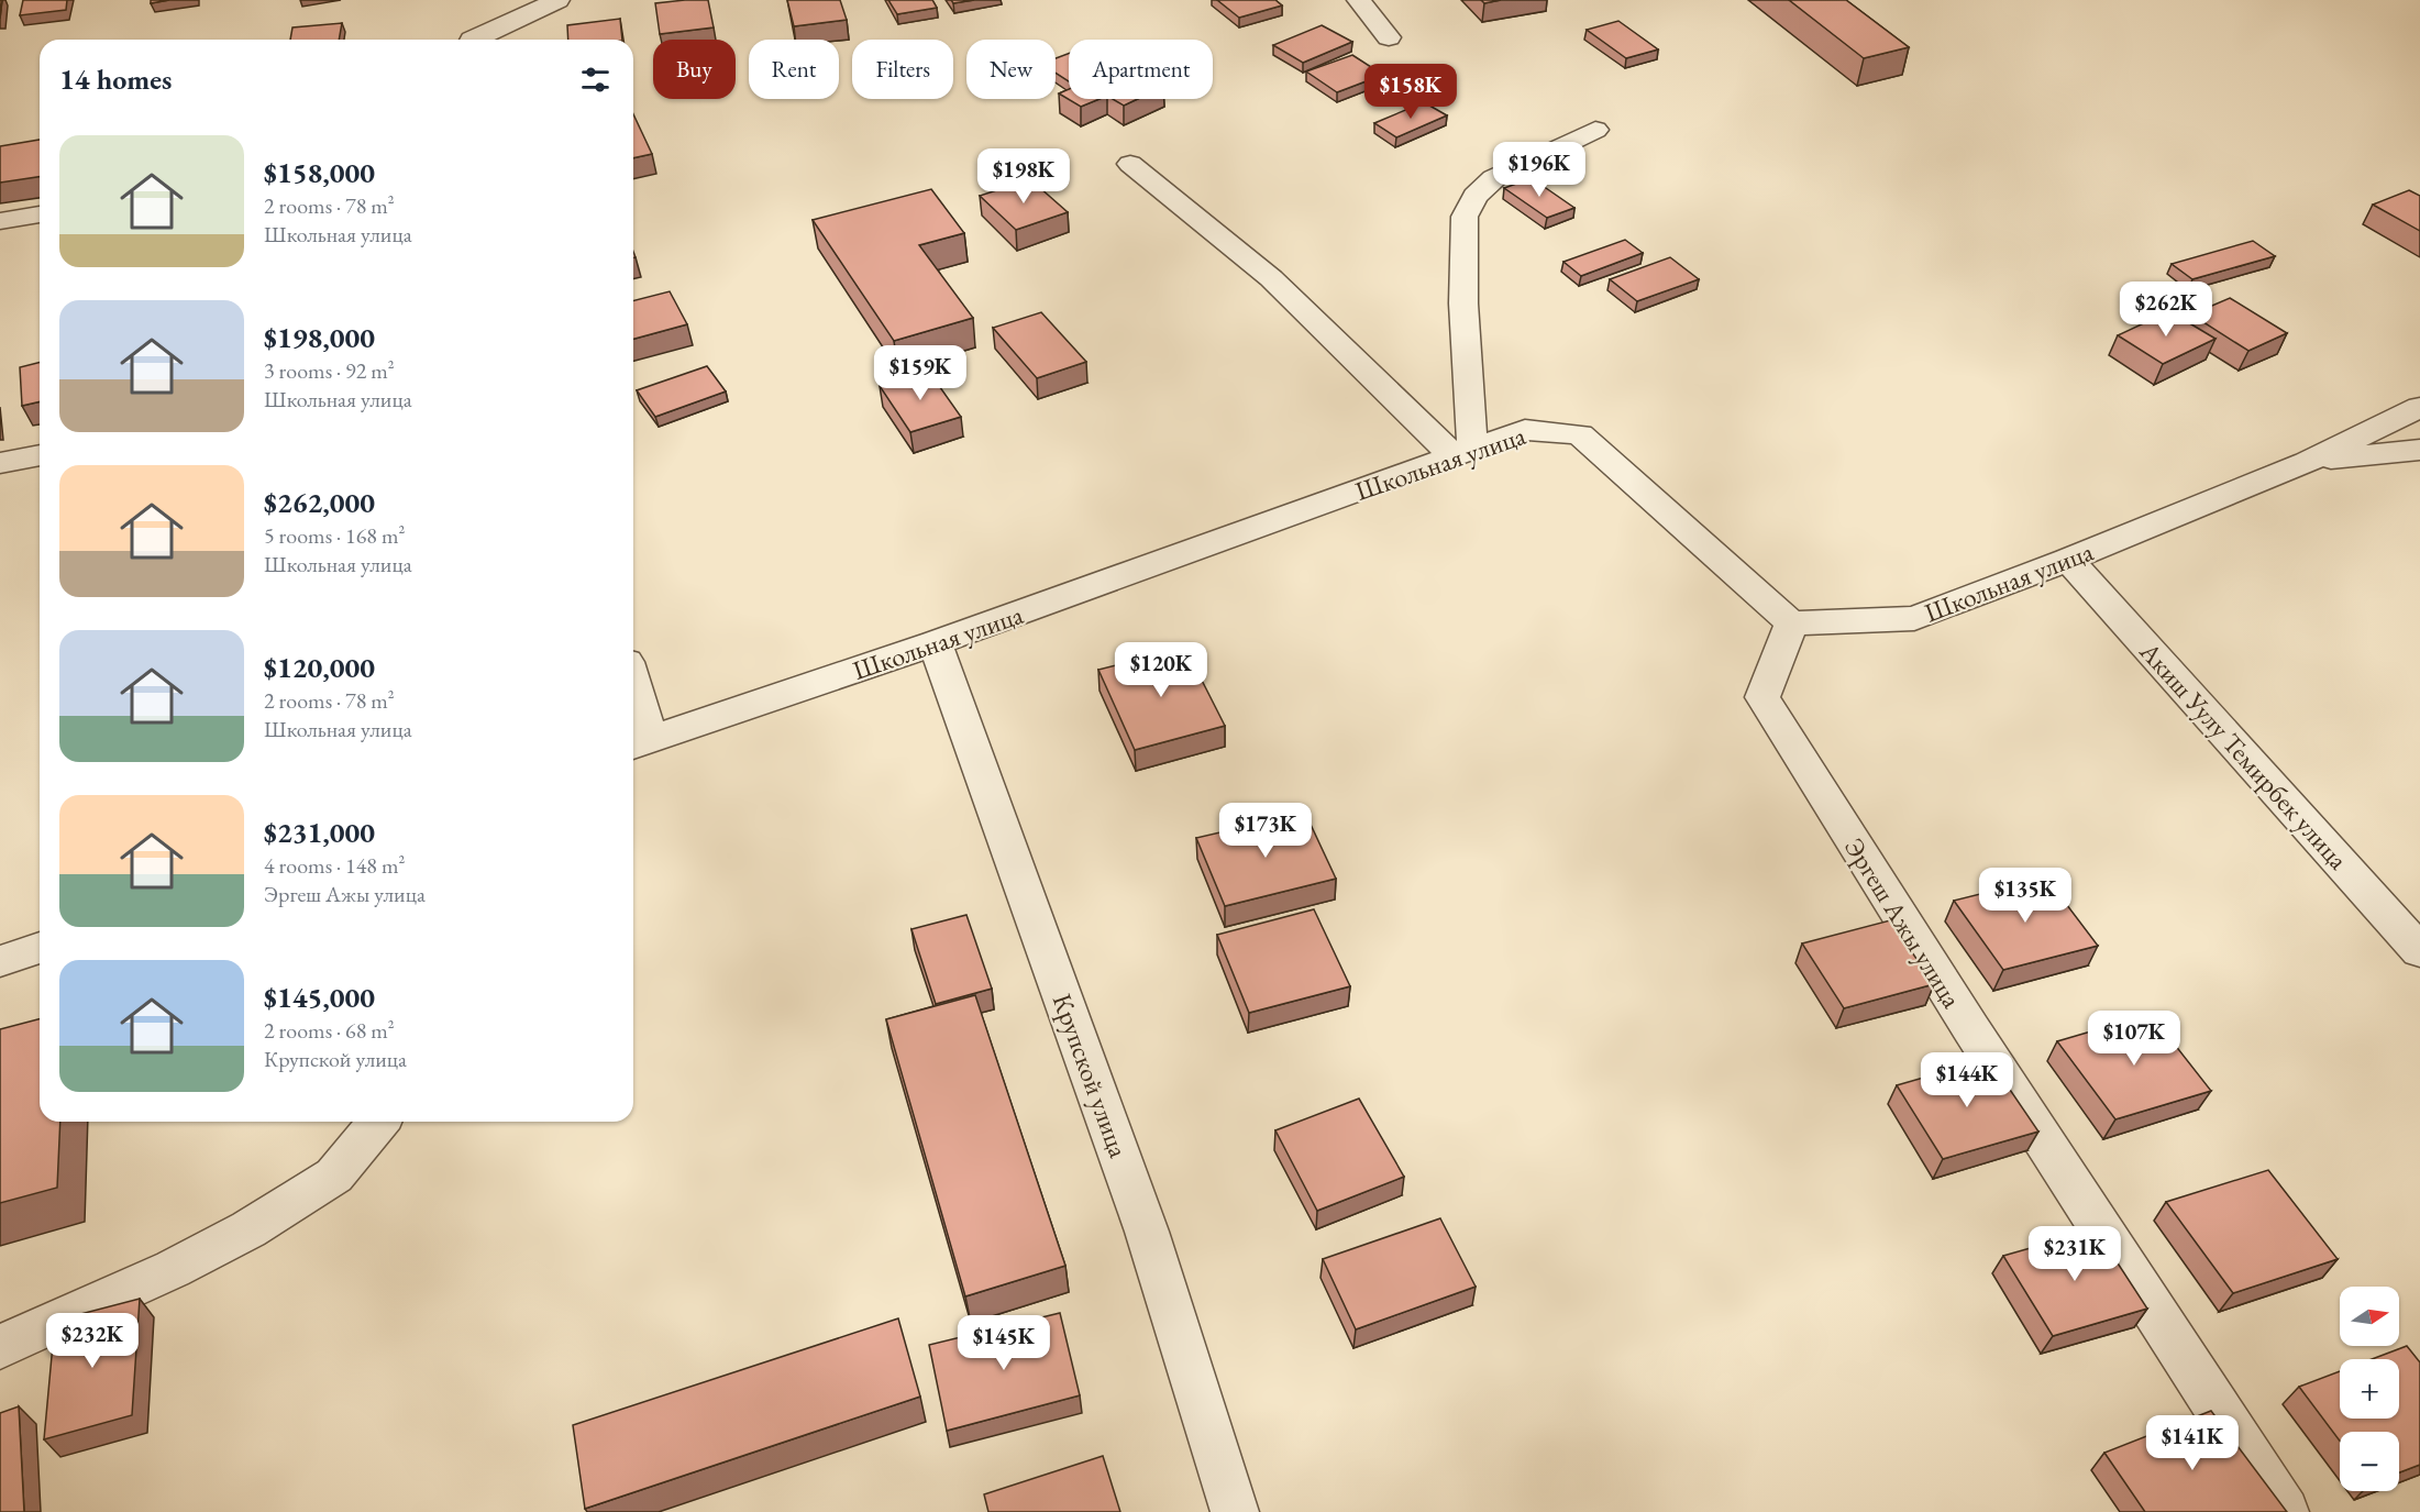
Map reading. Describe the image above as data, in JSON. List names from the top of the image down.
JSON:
{
  "streets": {
    "street": [
      "Школьная улица",
      "Акиш Уулу Темирбек улица",
      "Эргеш Ажы улица",
      "Крупской улица"
    ]
  },
  "crossings": [
    ["Школьная улица", "Акиш Уулу Темирбек улица"],
    ["Школьная улица", "Эргеш Ажы улица"],
    ["Школьная улица", "Крупской улица"]
  ],
  "north": "right",
  "page": {
    "chip": [
      "Buy",
      "Rent",
      "Filters",
      "New",
      "Apartment"
    ],
    "heading": "14 homes",
    "price": [
      "$158K",
      "$196K",
      "$198K",
      "$262K",
      "$159K",
      "$120K",
      "$173K",
      "$135K",
      "$107K",
      "$144K",
      "$231K",
      "$232K",
      "$145K",
      "$141K"
    ],
    "list": [
      {
        "name": "$158,000",
        "note": "2 rooms · 78 m² · Школьная улица"
      },
      {
        "name": "$198,000",
        "note": "3 rooms · 92 m² · Школьная улица"
      },
      {
        "name": "$262,000",
        "note": "5 rooms · 168 m² · Школьная улица"
      },
      {
        "name": "$120,000",
        "note": "2 rooms · 78 m² · Школьная улица"
      },
      {
        "name": "$231,000",
        "note": "4 rooms · 148 m² · Эргеш Ажы улица"
      },
      {
        "name": "$145,000",
        "note": "2 rooms · 68 m² · Крупской улица"
      }
    ],
    "map_buttons": ["+", "−"]
  }
}
